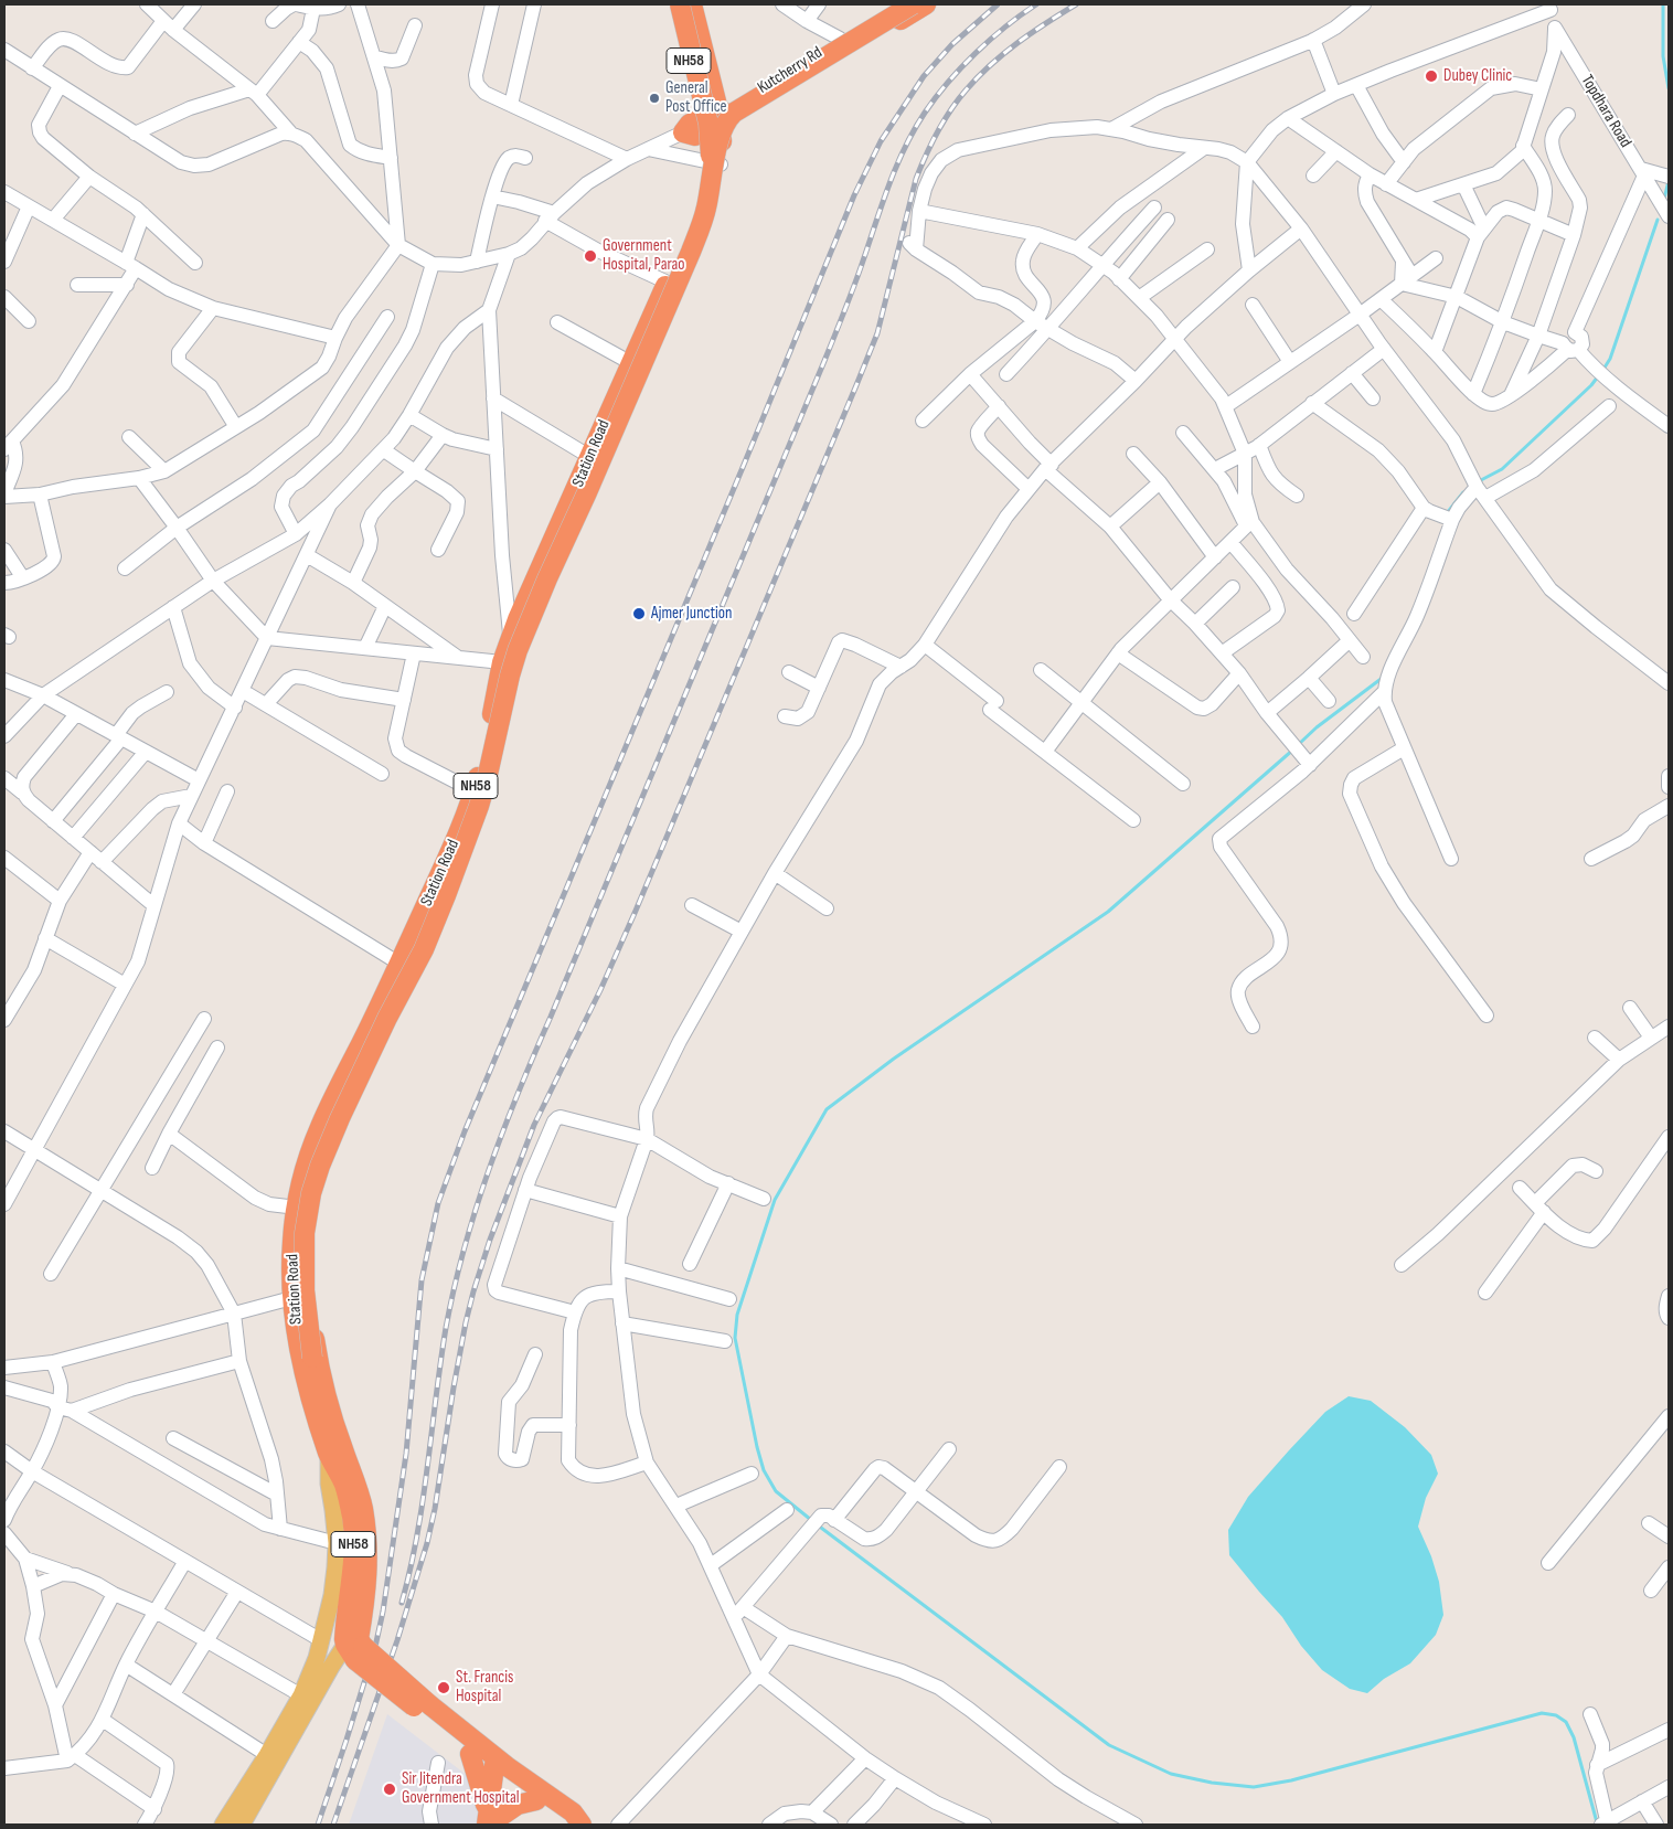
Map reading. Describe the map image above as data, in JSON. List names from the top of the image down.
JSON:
{
  "streets": {
    "highway": ["NH58", "Kutcherry Rd", "Station Road"],
    "street": ["Topdhara Road"]
  },
  "crossings": [
    ["NH58", "Kutcherry Rd"],
    ["NH58", "Station Road"],
    ["Kutcherry Rd", "Station Road"]
  ],
  "places": [
    "Dubey Clinic",
    "General Post Office",
    "Government Hospital, Parao",
    "Ajmer Junction",
    "St. Francis Hospital",
    "Sir Jitendra Government Hospital"
  ]
}
